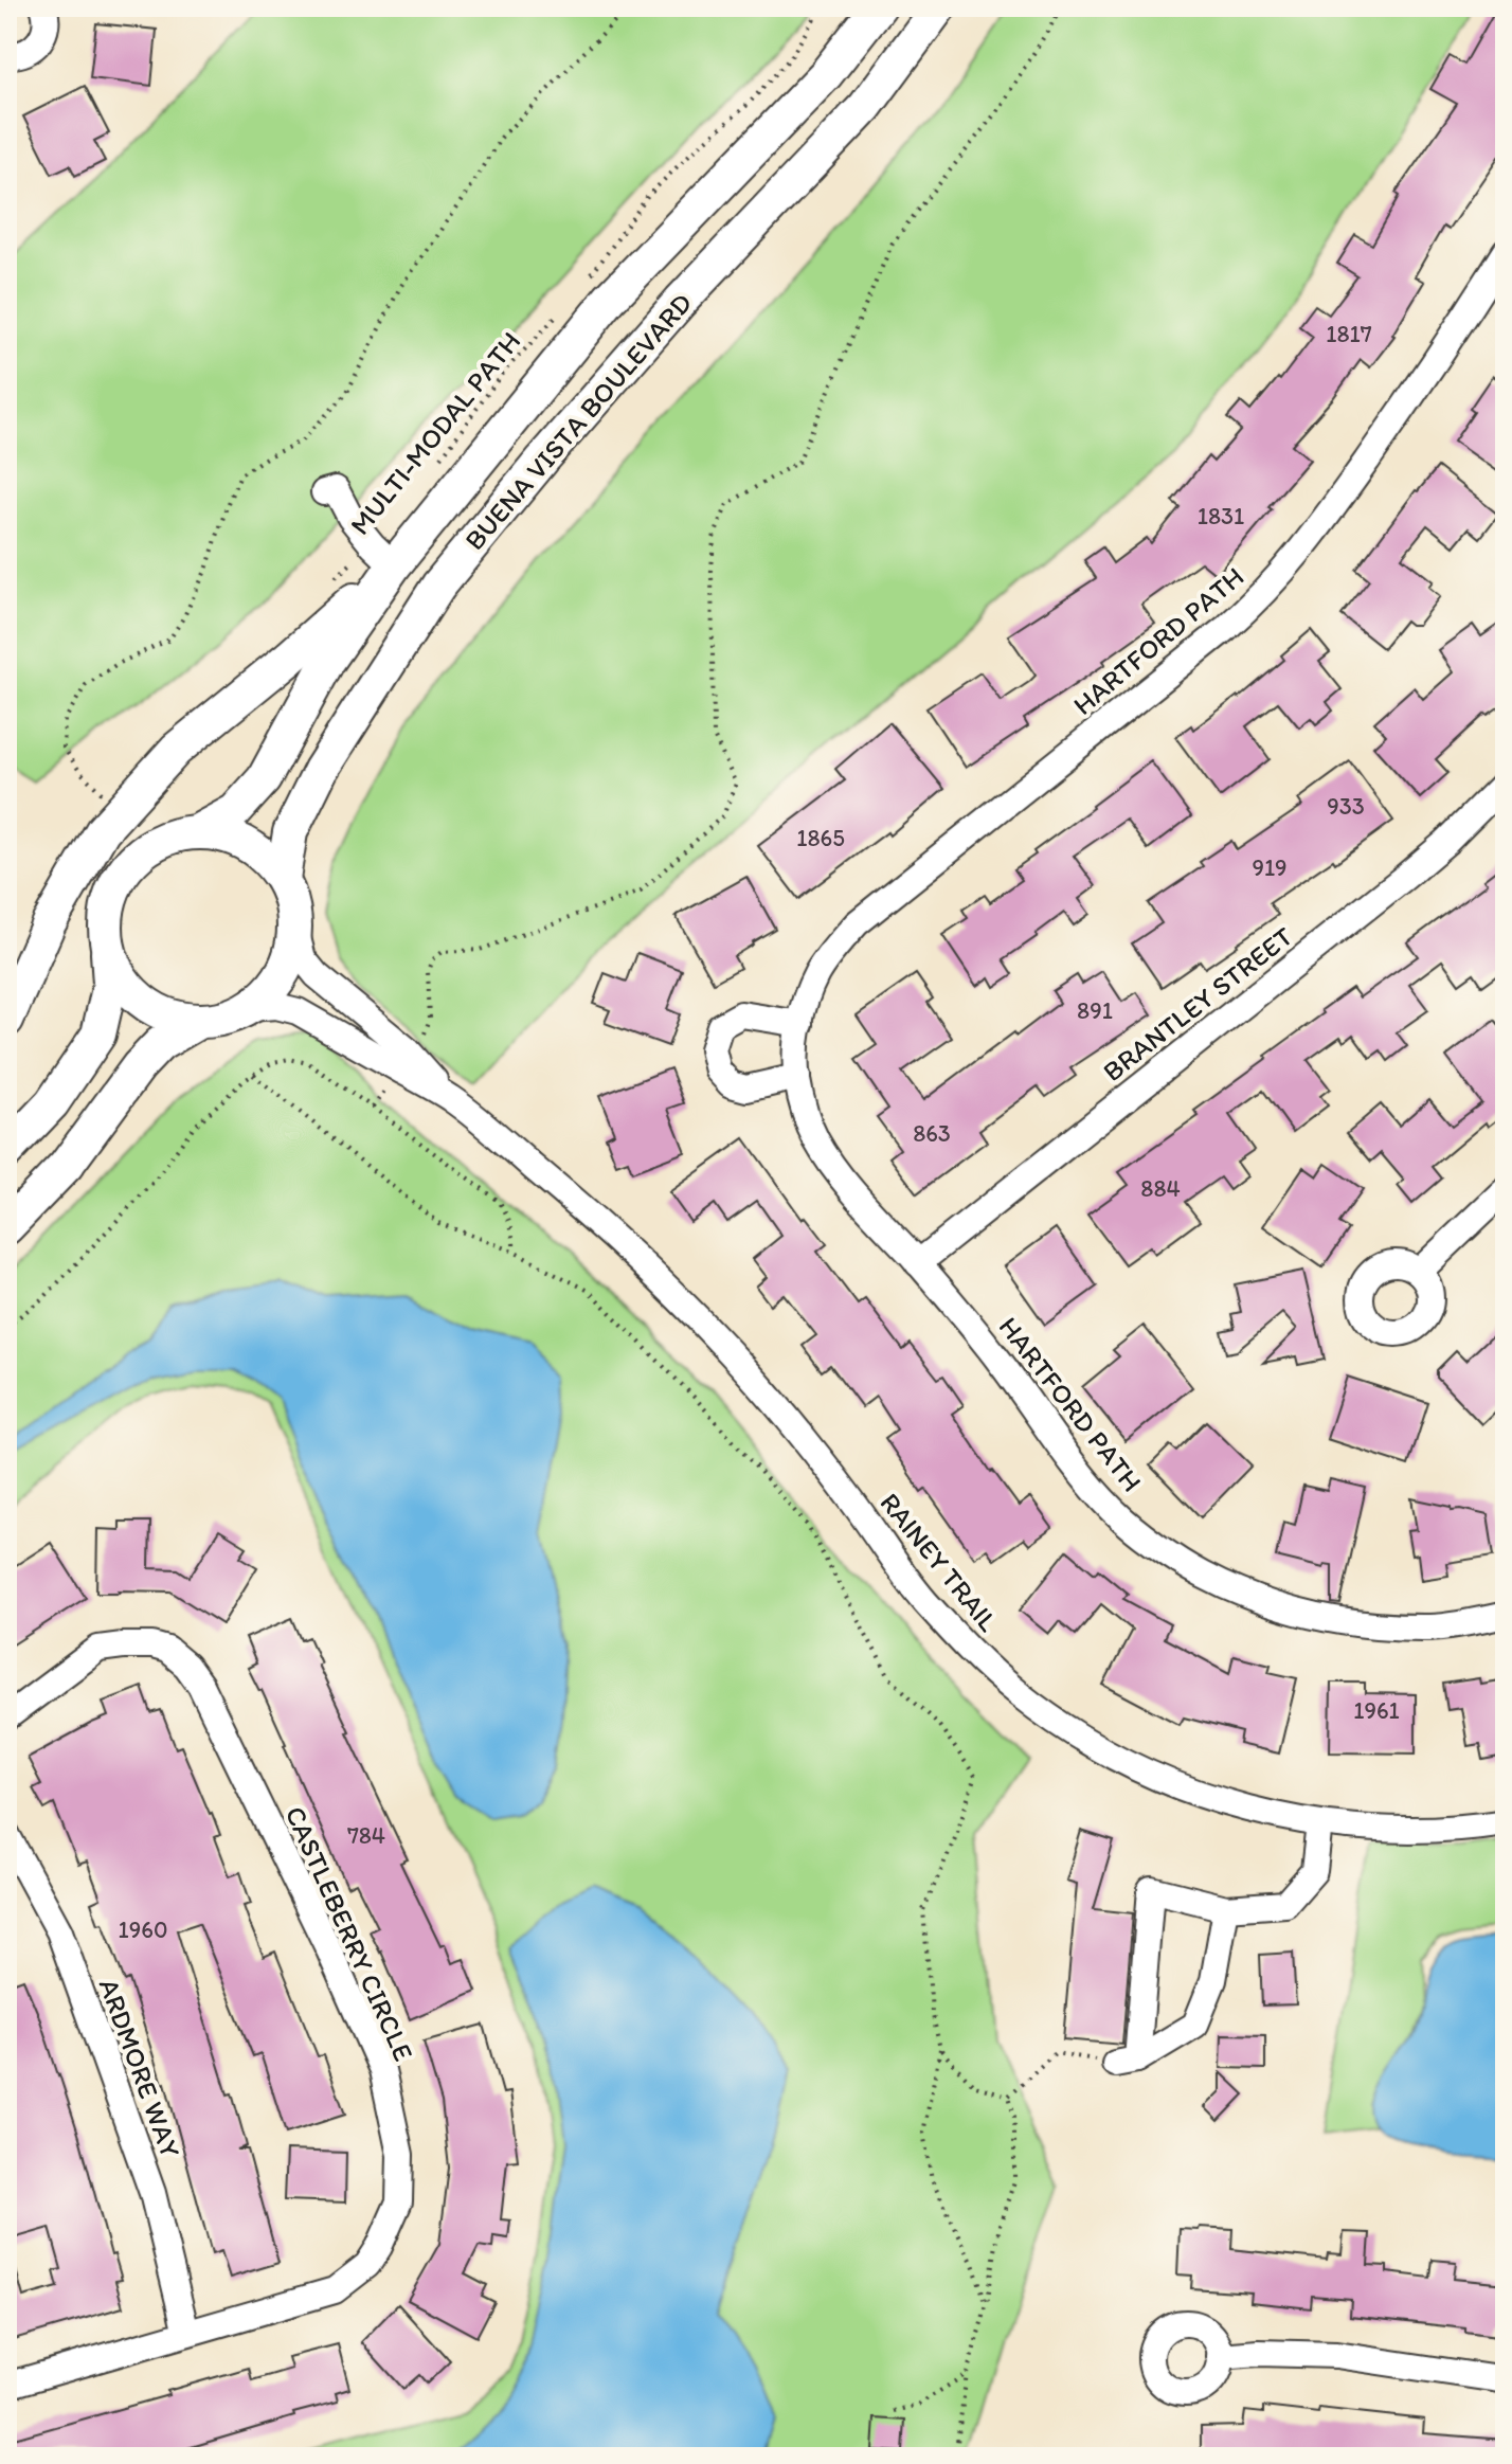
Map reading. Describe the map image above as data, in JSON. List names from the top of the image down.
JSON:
{
  "streets": {
    "main road": ["BUENA VISTA BOULEVARD"],
    "street": [
      "HARTFORD PATH",
      "BRANTLEY STREET",
      "RAINEY TRAIL",
      "CASTLEBERRY CIRCLE",
      "ARDMORE WAY"
    ],
    "path": ["MULTI-MODAL PATH"]
  },
  "crossings": [
    ["BUENA VISTA BOULEVARD", "MULTI-MODAL PATH"],
    ["BUENA VISTA BOULEVARD", "RAINEY TRAIL"],
    ["HARTFORD PATH", "BRANTLEY STREET"],
    ["CASTLEBERRY CIRCLE", "ARDMORE WAY"]
  ],
  "house_numbers": [
    "1817",
    "1831",
    "933",
    "1865",
    "919",
    "891",
    "863",
    "884",
    "1961",
    "784",
    "1960"
  ]
}
